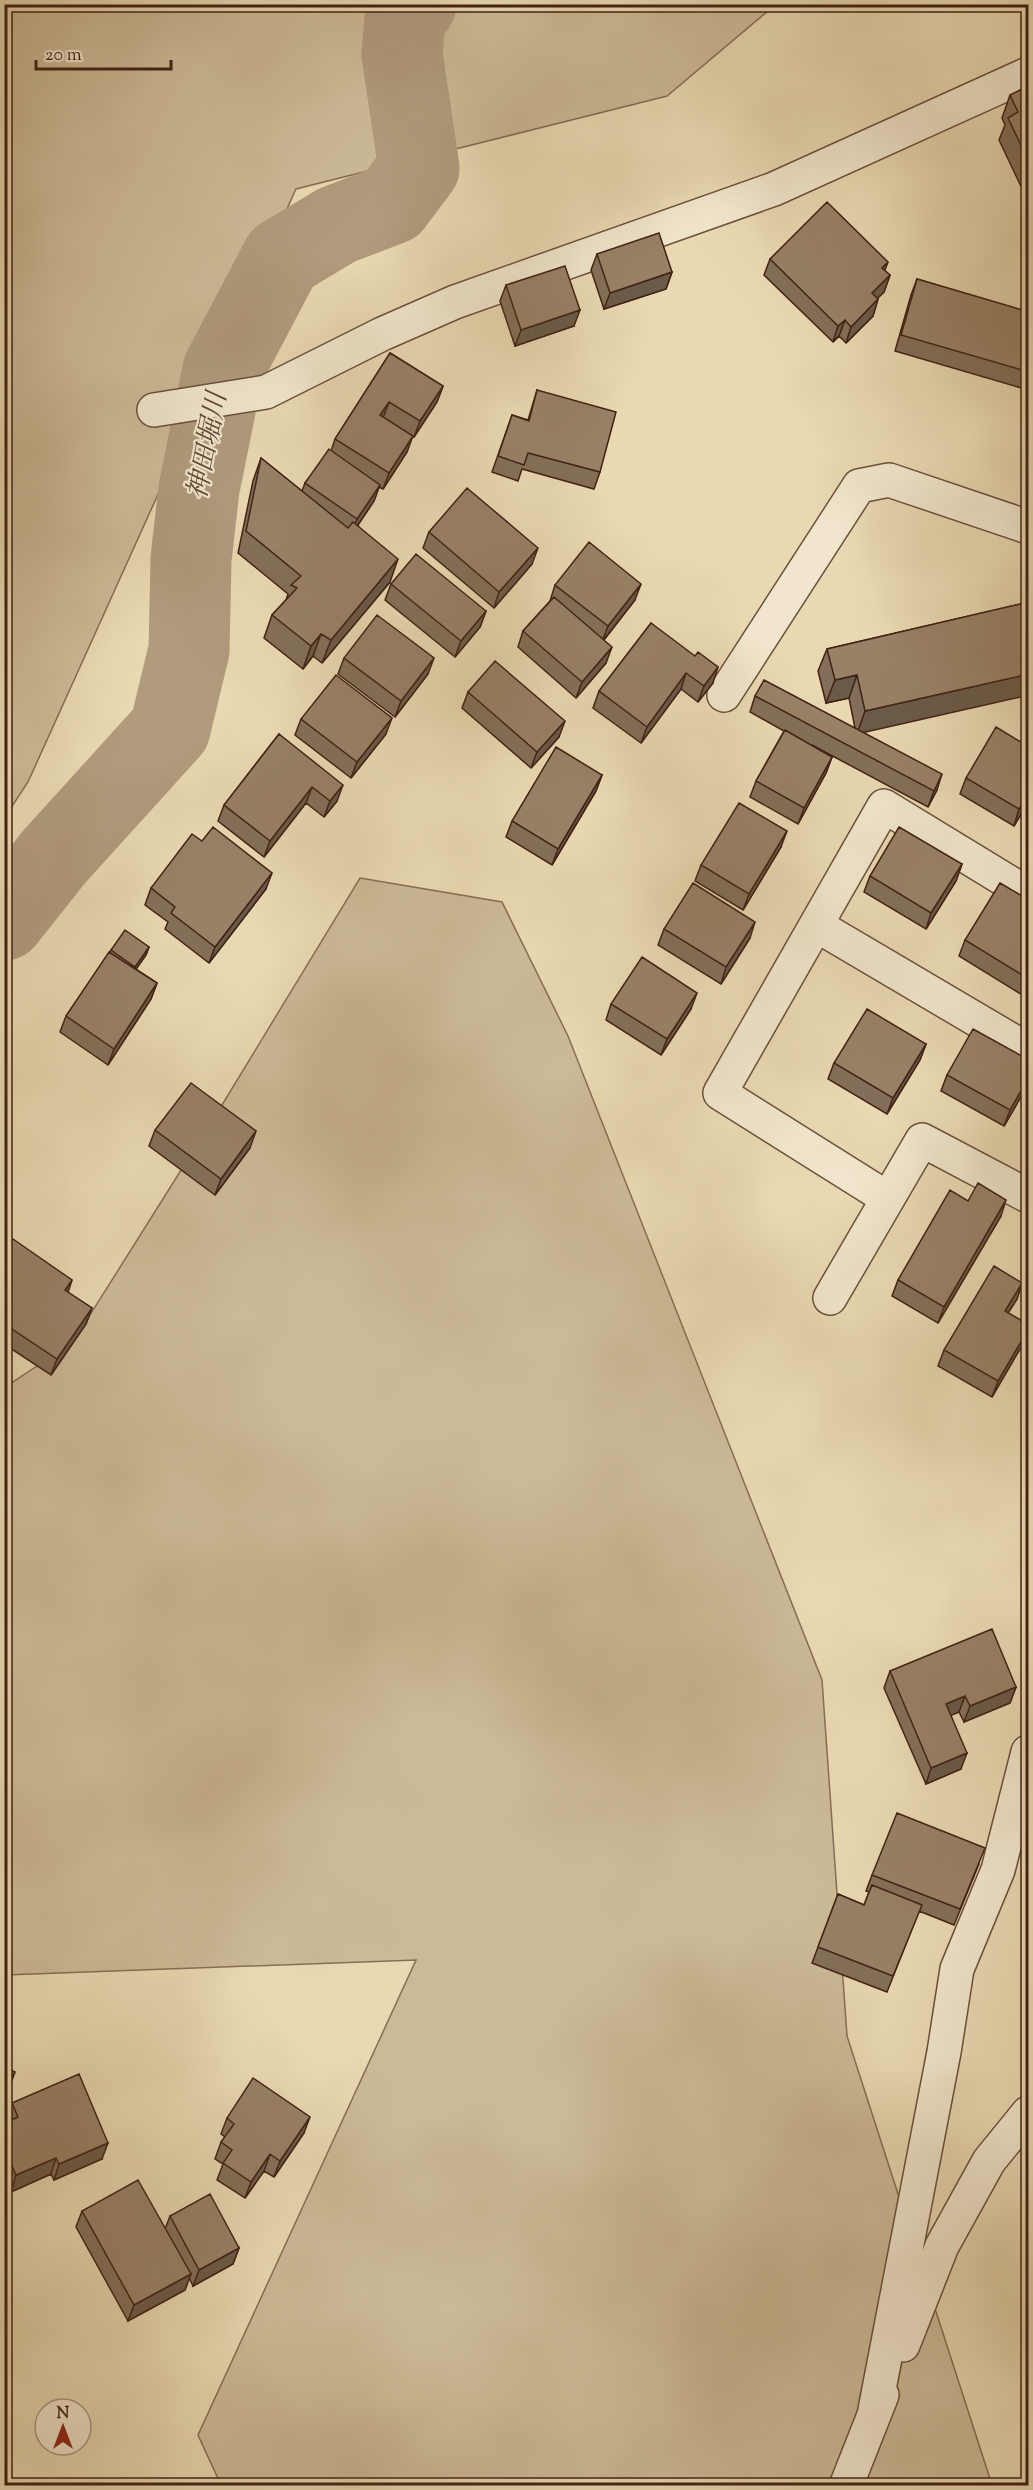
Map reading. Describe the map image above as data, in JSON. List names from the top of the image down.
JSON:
{
  "water": ["神田堀川"],
  "scale_bar": "20 m",
  "north": "top"
}
